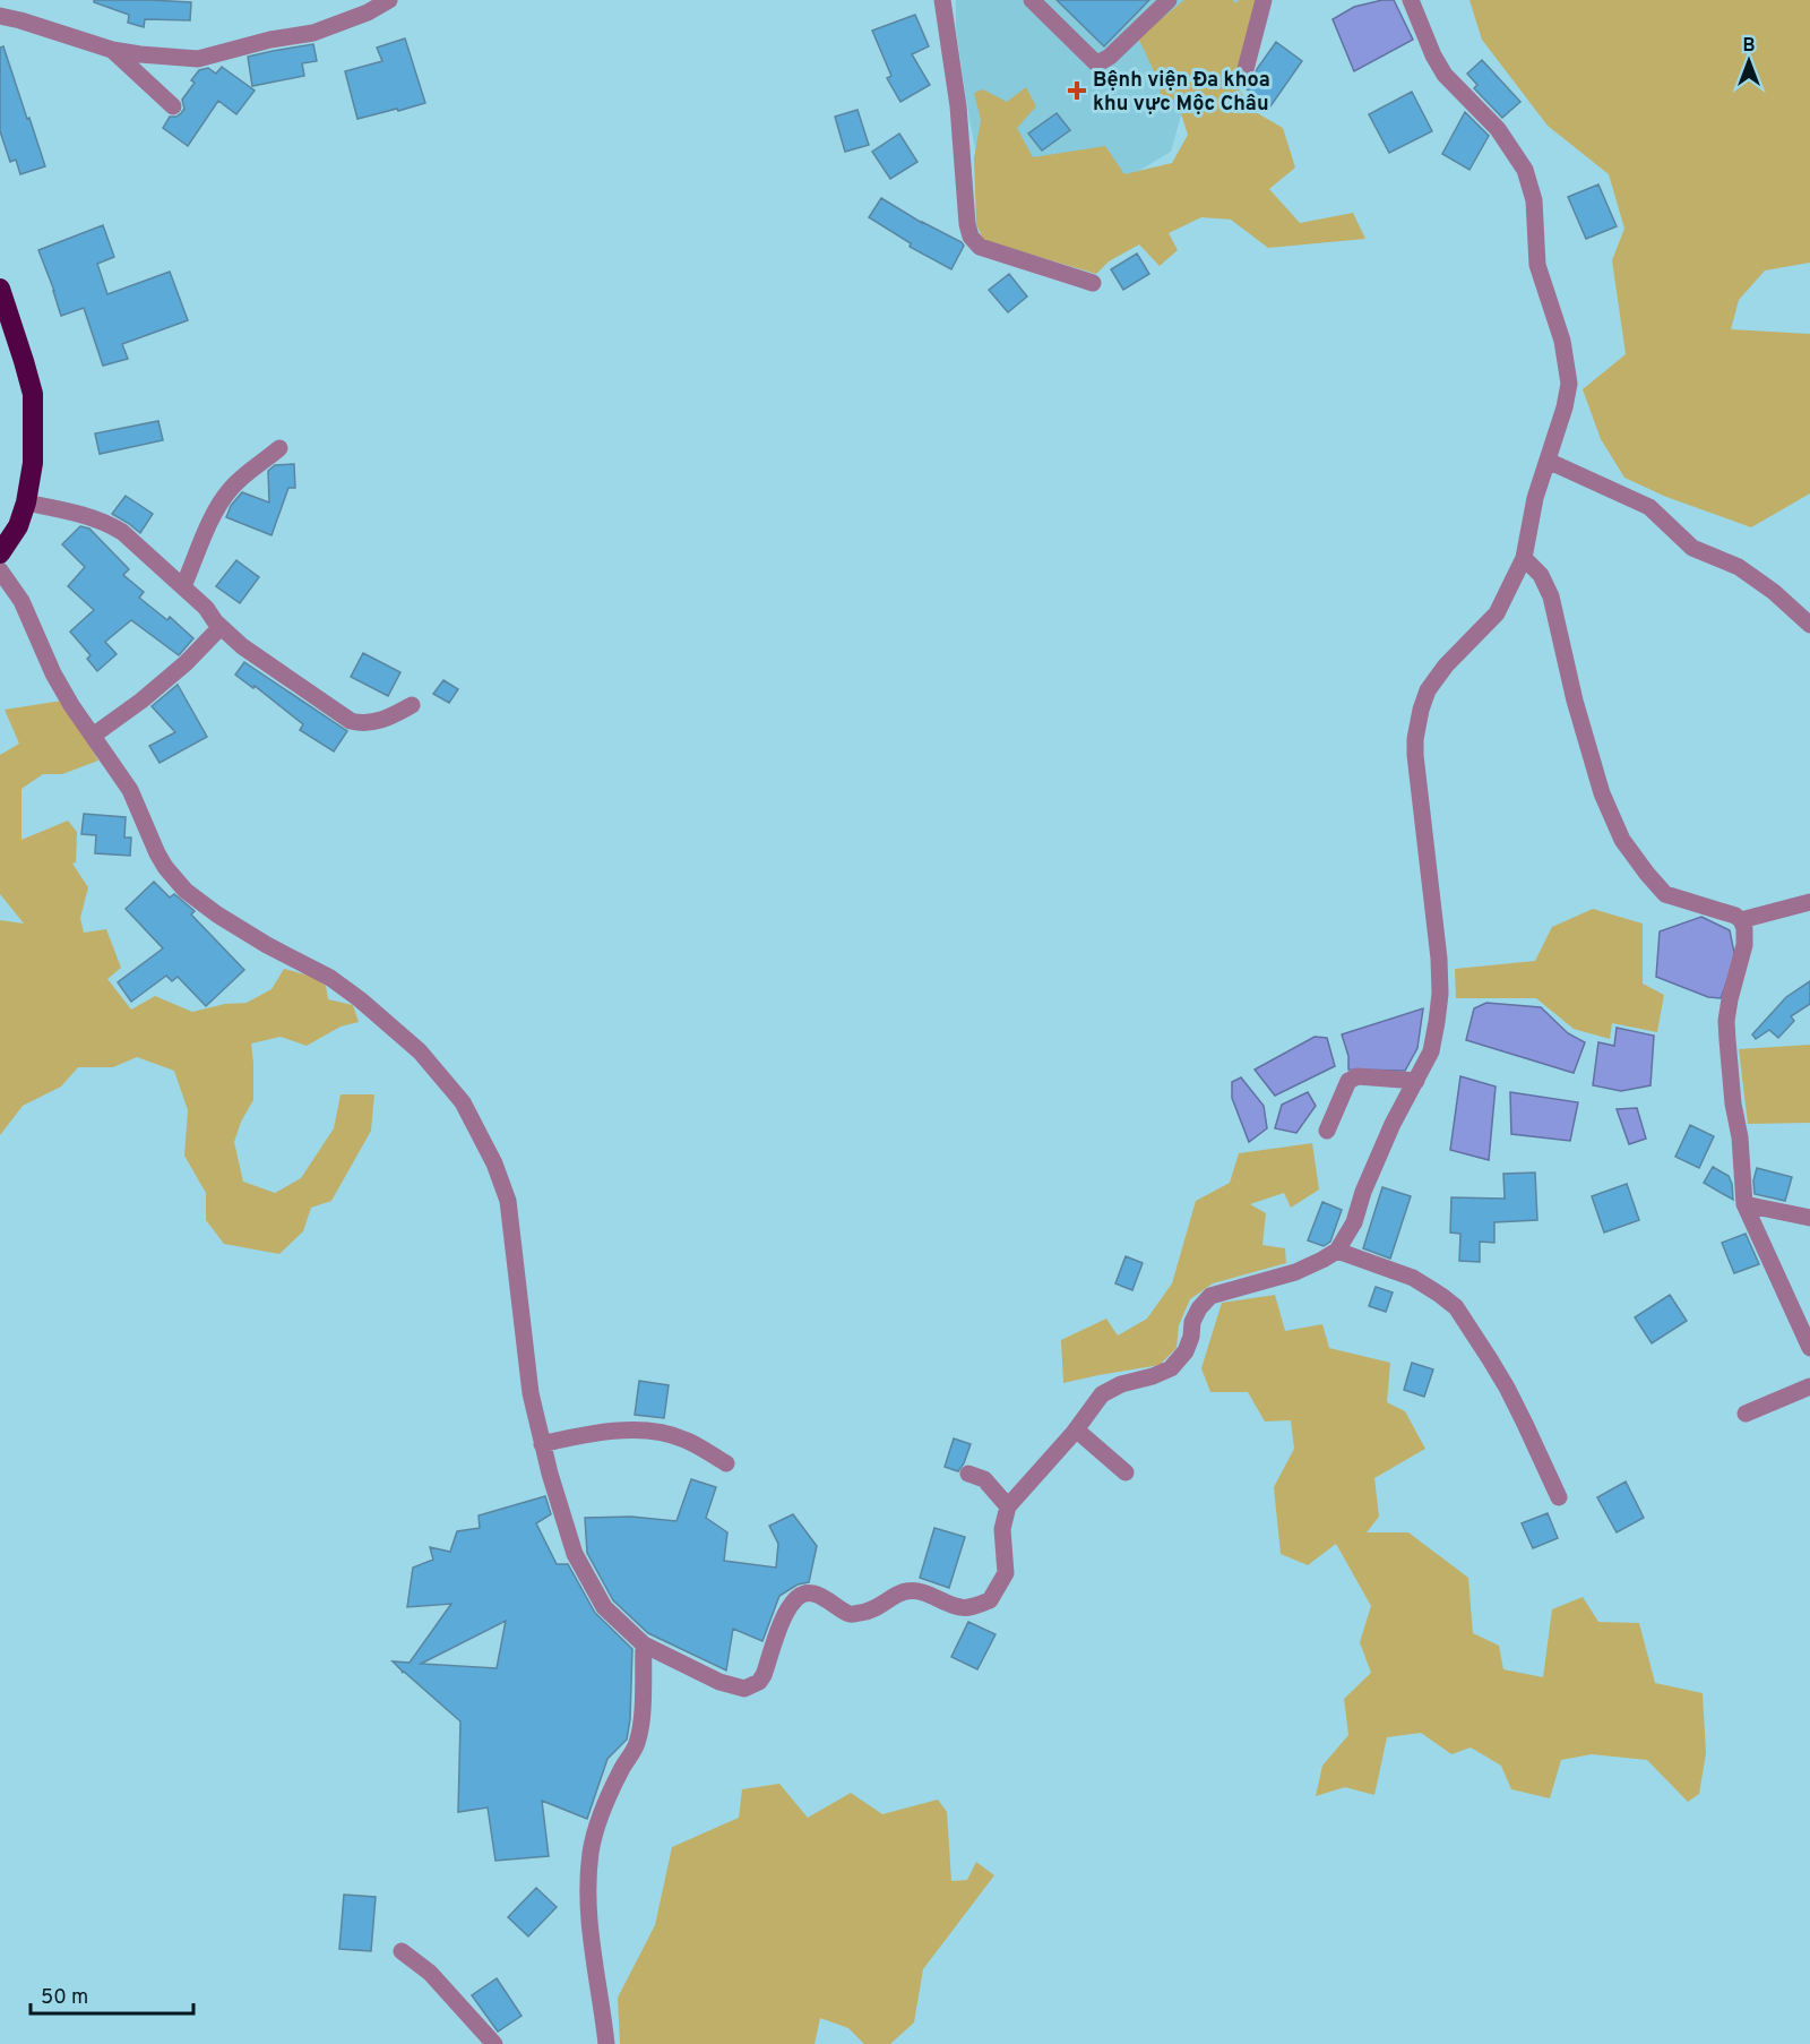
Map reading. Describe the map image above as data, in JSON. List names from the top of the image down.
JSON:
{
  "places": {
    "health": ["Bệnh viện Đa khoa khu vực Mộc Châu"]
  },
  "scale_bar": "50 m",
  "north": "top"
}
